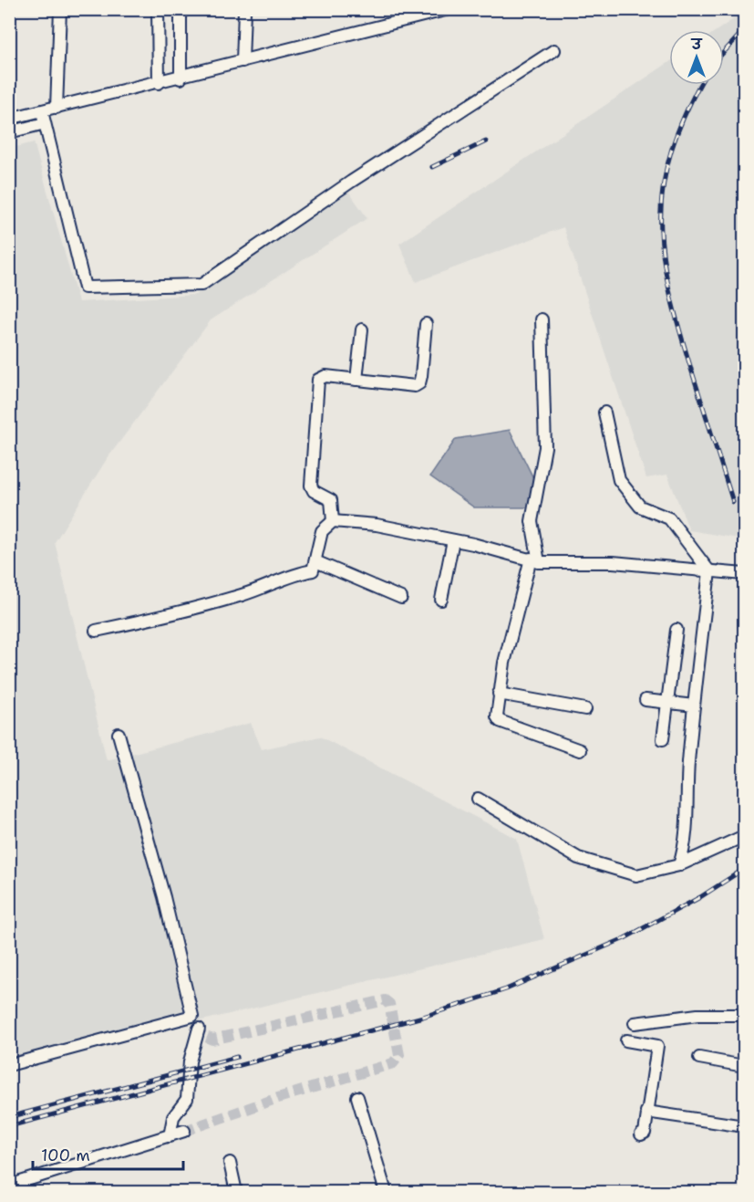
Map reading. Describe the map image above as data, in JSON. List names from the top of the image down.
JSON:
{
  "scale_bar": "100 m",
  "north": "top"
}
